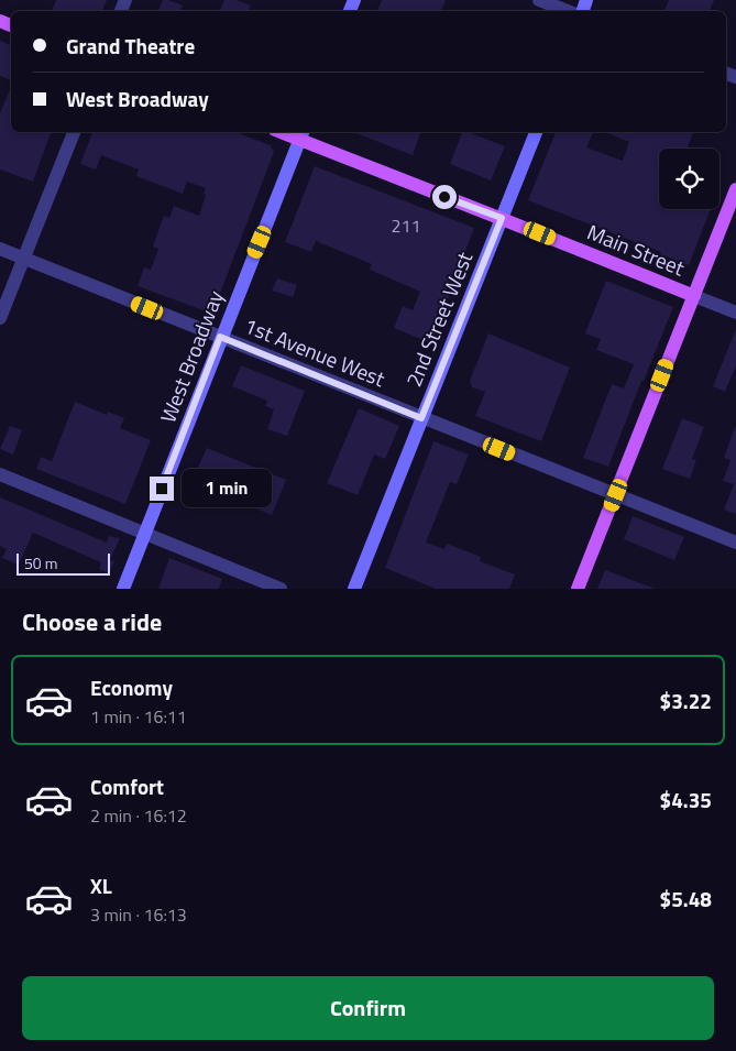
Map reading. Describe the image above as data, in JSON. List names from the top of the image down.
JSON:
{
  "streets": {
    "main road": ["Main Street"],
    "street": ["2nd Street West", "1st Avenue West", "West Broadway"]
  },
  "crossings": [
    ["Main Street", "2nd Street West"],
    ["Main Street", "West Broadway"],
    ["2nd Street West", "1st Avenue West"],
    ["1st Avenue West", "West Broadway"]
  ],
  "house_numbers": ["211"],
  "scale_bar": "50 m",
  "page": {
    "banner": ["Grand Theatre", "West Broadway"],
    "bubble": "1 min",
    "scale": "50 m",
    "heading": "Choose a ride",
    "list": [
      {
        "name": "Economy",
        "note": "1 min · 16:11",
        "value": "$3.22"
      },
      {
        "name": "Comfort",
        "note": "2 min · 16:12",
        "value": "$4.35"
      },
      {
        "name": "XL",
        "note": "3 min · 16:13",
        "value": "$5.48"
      }
    ],
    "buttons": "Confirm"
  }
}
